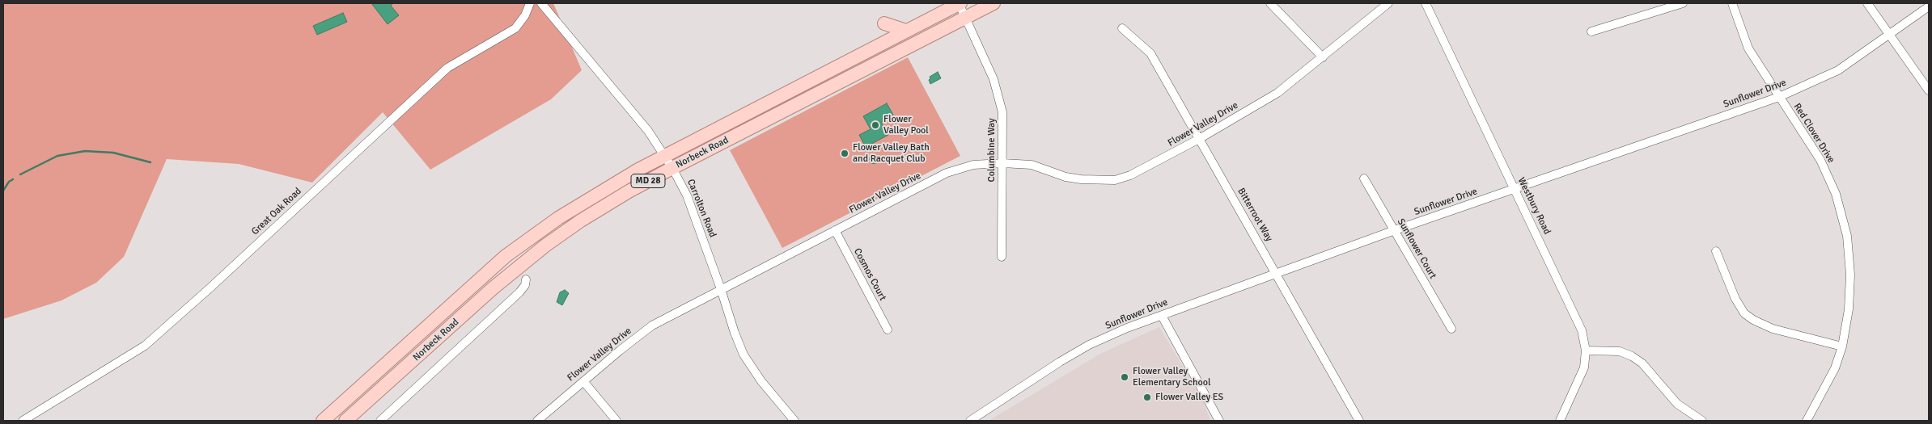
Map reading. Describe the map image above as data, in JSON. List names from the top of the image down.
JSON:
{
  "streets": {
    "main road": ["Norbeck Road", "MD 28"],
    "street": [
      "Sunflower Drive",
      "Flower Valley Drive",
      "Red Clover Drive",
      "Columbine Way",
      "Westbury Road",
      "Carrolton Road",
      "Great Oak Road",
      "Bitterroot Way",
      "Sunflower Court",
      "Cosmos Court"
    ]
  },
  "crossings": [
    ["Sunflower Drive", "Red Clover Drive"],
    ["Sunflower Drive", "Westbury Road"],
    ["Sunflower Drive", "Bitterroot Way"],
    ["Sunflower Drive", "Sunflower Court"],
    ["Flower Valley Drive", "Columbine Way"],
    ["Flower Valley Drive", "Carrolton Road"],
    ["Flower Valley Drive", "Bitterroot Way"],
    ["Flower Valley Drive", "Cosmos Court"],
    ["Columbine Way", "Norbeck Road"],
    ["Norbeck Road", "Carrolton Road"]
  ],
  "places": [
    "Flower Valley Pool",
    "Flower Valley Bath and Racquet Club",
    "Flower Valley Elementary School",
    "Flower Valley ES"
  ]
}
